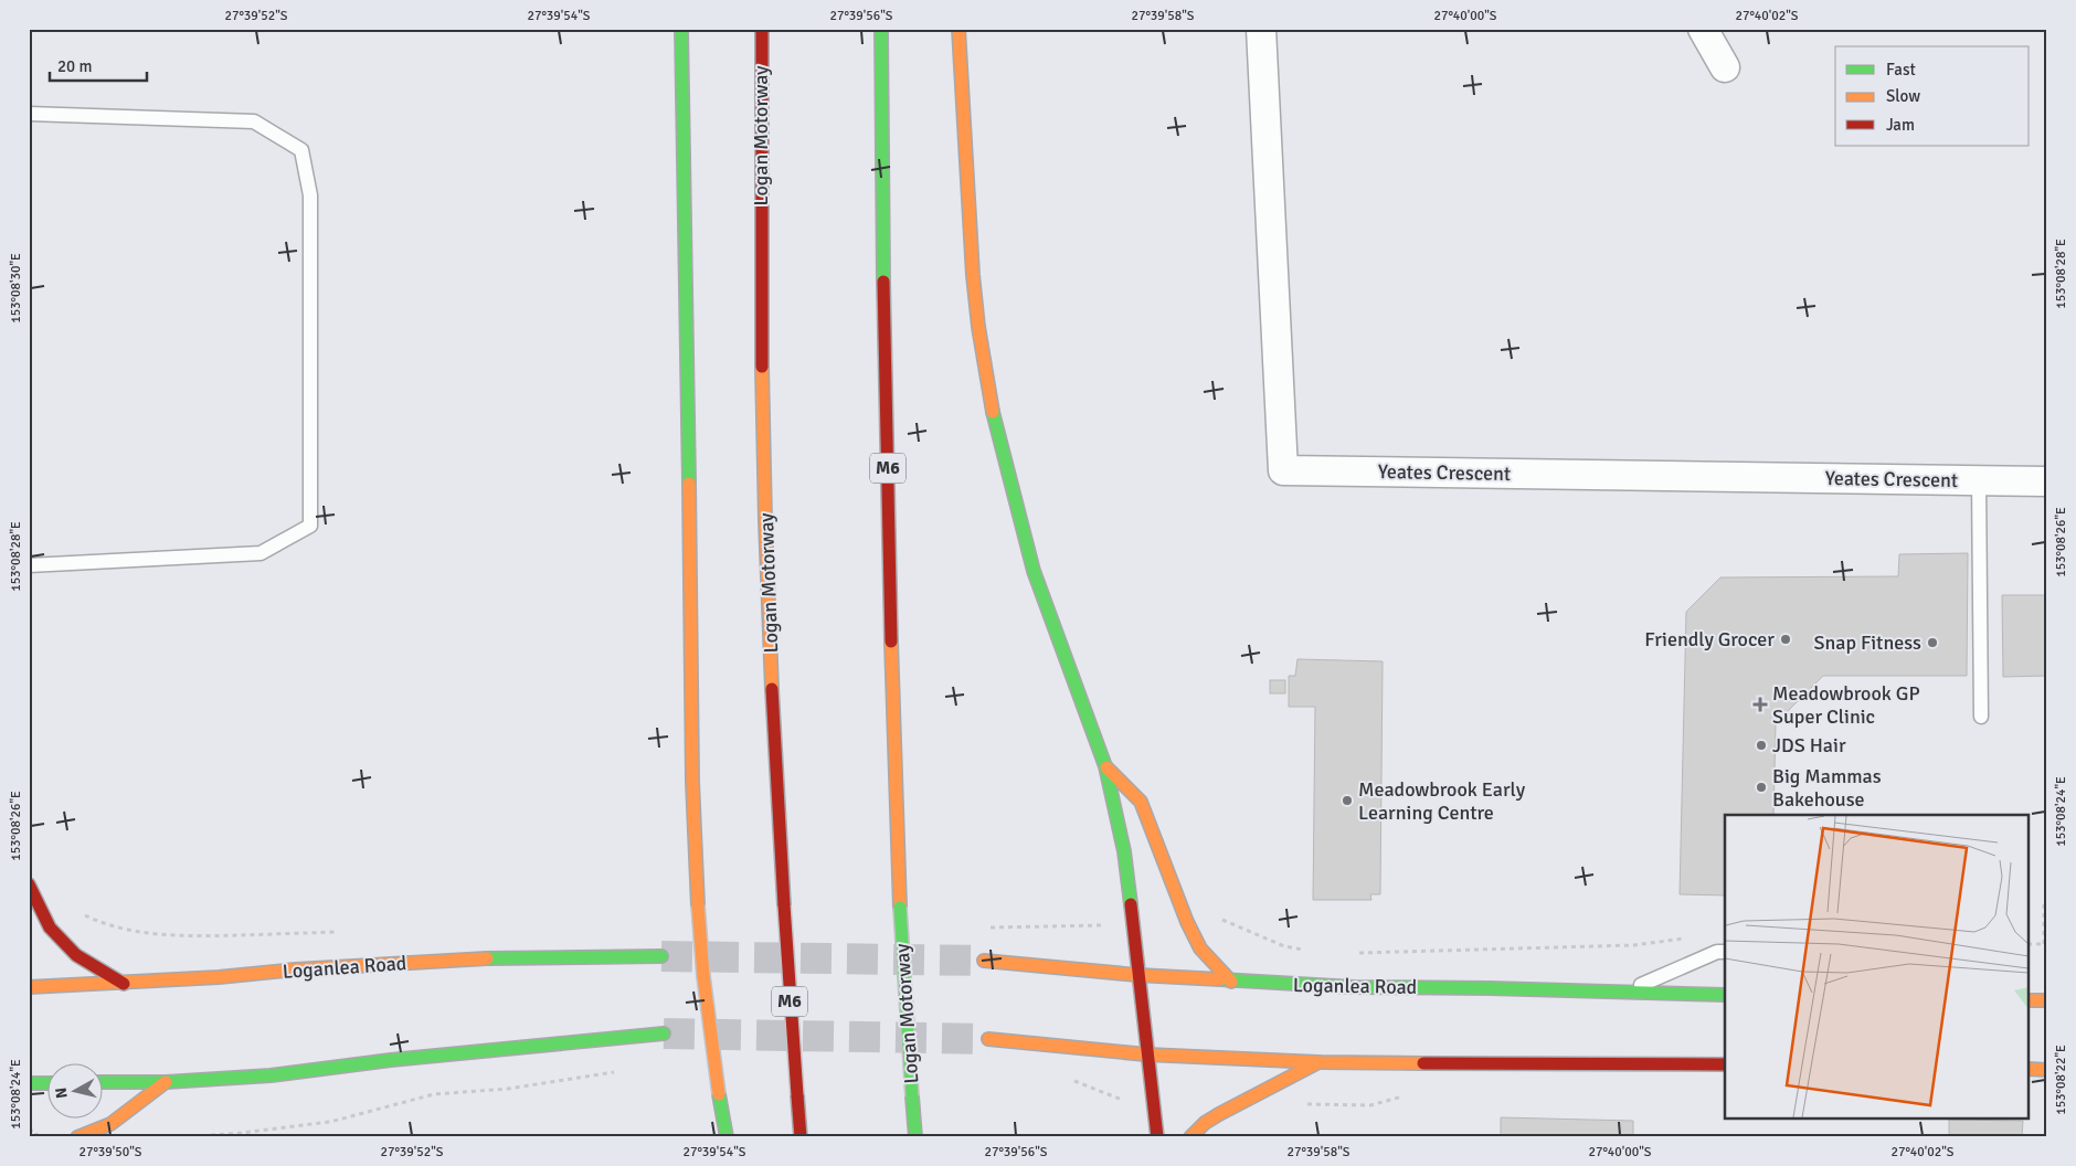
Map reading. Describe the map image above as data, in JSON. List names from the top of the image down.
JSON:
{
  "streets": {
    "main road": ["Logan Motorway", "M6", "Loganlea Road"],
    "street": ["Yeates Crescent"]
  },
  "places": {
    "other": [
      "Friendly Grocer",
      "Snap Fitness",
      "JDS Hair",
      "Big Mammas Bakehouse",
      "Meadowbrook Early Learning Centre"
    ],
    "health": ["Meadowbrook GP Super Clinic"]
  },
  "legend": ["Fast", "Slow", "Jam"],
  "scale_bar": "20 m",
  "north": "left",
  "coordinates": [
    "27°39'52\"S",
    "27°39'54\"S",
    "27°39'56\"S",
    "27°39'58\"S",
    "27°40'00\"S",
    "27°40'02\"S",
    "153°08'28\"E",
    "153°08'30\"E",
    "153°08'26\"E",
    "153°08'24\"E",
    "153°08'22\"E",
    "27°39'50\"S"
  ]
}
